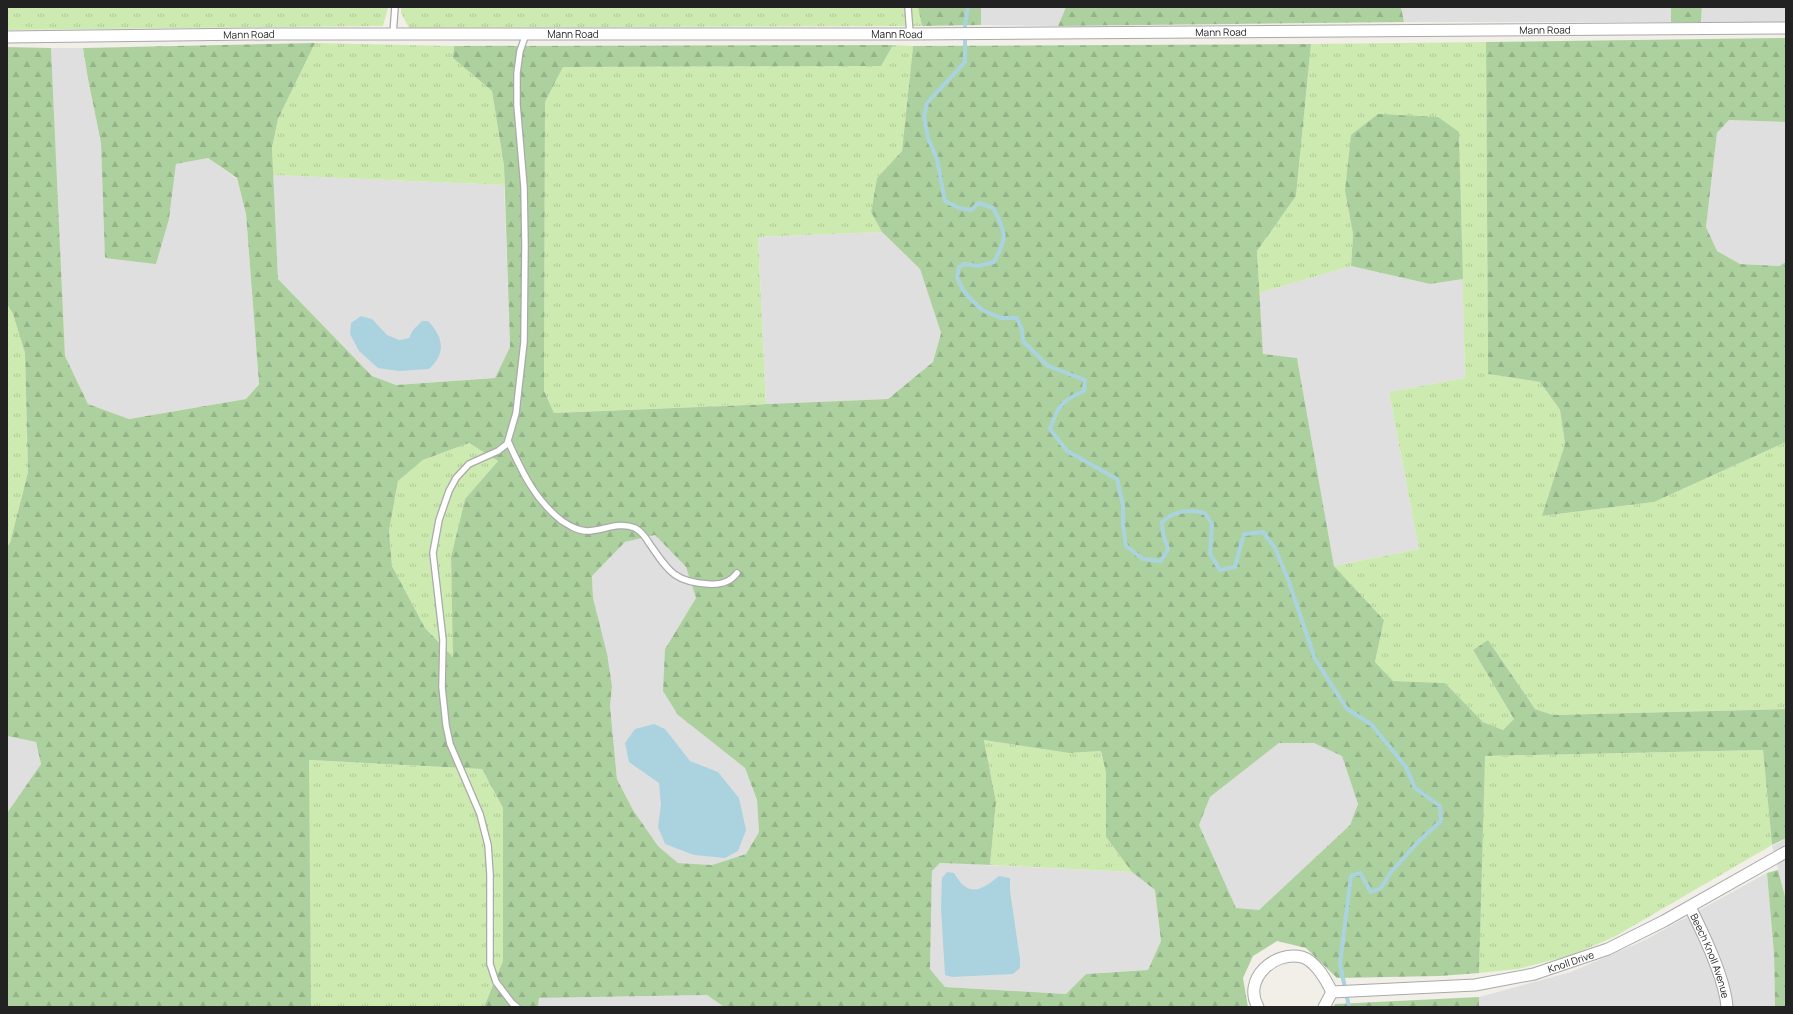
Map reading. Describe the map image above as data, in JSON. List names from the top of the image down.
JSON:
{
  "streets": {
    "street": ["Mann Road", "Beech Knoll Avenue", "Knoll Drive"]
  },
  "crossings": [
    ["Beech Knoll Avenue", "Knoll Drive"]
  ]
}
